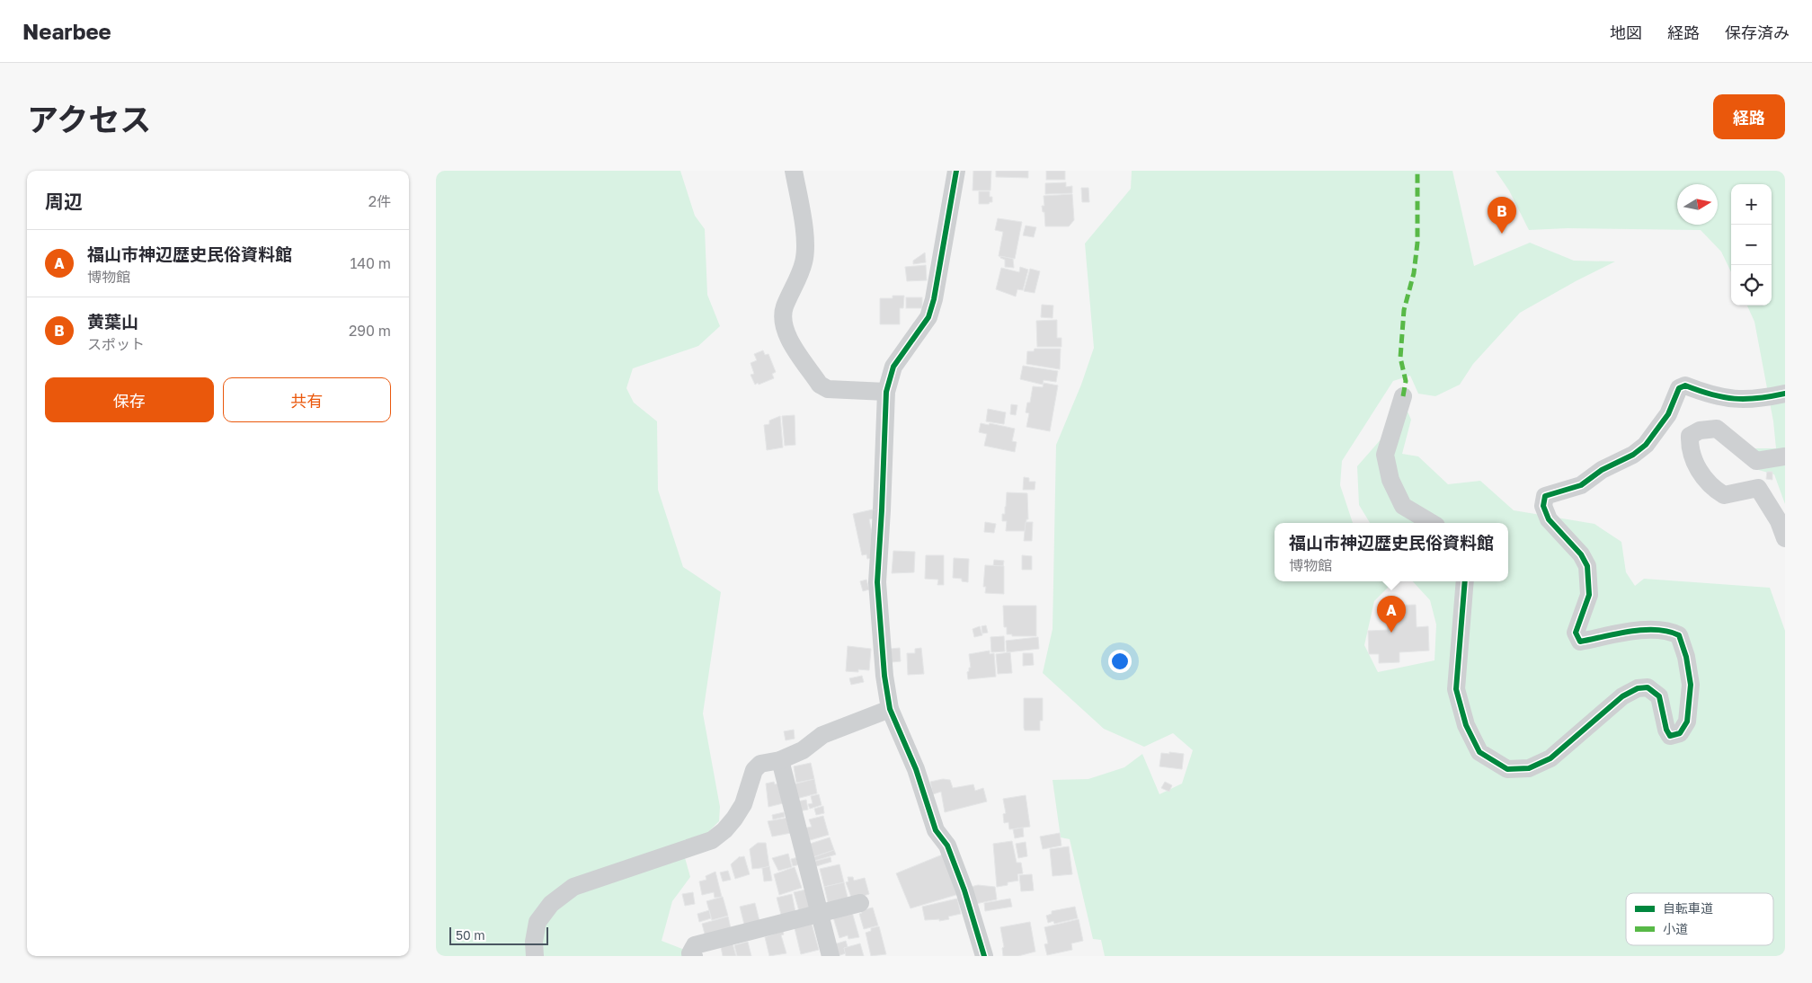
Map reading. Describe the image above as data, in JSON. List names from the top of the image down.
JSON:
{
  "legend": ["自転車道", "小道"],
  "scale_bar": "50 m",
  "north": "right",
  "page": {
    "header": "Nearbee",
    "nav": ["地図", "経路", "保存済み"],
    "title": "アクセス",
    "buttons": [
      "経路",
      ["保存", "共有"]
    ],
    "heading": ["周辺", "2件"],
    "map_buttons": ["+", "−"],
    "pins": ["B", "A"],
    "list": [
      {
        "mark": "A",
        "name": "福山市神辺歴史民俗資料館",
        "note": "博物館",
        "value": "140 m"
      },
      {
        "mark": "B",
        "name": "黄葉山",
        "note": "スポット",
        "value": "290 m"
      }
    ],
    "popup": ["福山市神辺歴史民俗資料館", "博物館"],
    "scale": "50 m"
  }
}
